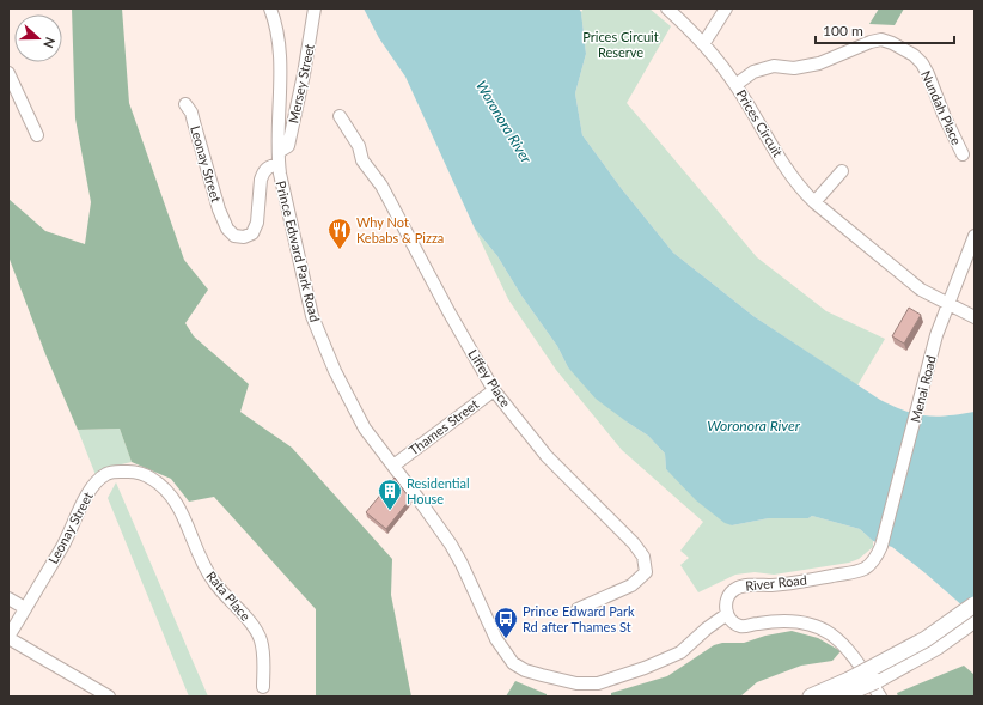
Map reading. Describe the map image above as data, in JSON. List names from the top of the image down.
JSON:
{
  "streets": {
    "street": [
      "Mersey Street",
      "Nundah Place",
      "Prices Circuit",
      "Leonay Street",
      "Prince Edward Park Road",
      "Liffey Place",
      "Menai Road",
      "Thames Street",
      "River Road",
      "Rata Place"
    ]
  },
  "crossings": [
    ["Mersey Street", "Leonay Street"],
    ["Mersey Street", "Prince Edward Park Road"],
    ["Nundah Place", "Prices Circuit"],
    ["Prices Circuit", "Menai Road"],
    ["Leonay Street", "Prince Edward Park Road"],
    ["Leonay Street", "Rata Place"],
    ["Prince Edward Park Road", "Thames Street"],
    ["Liffey Place", "Thames Street"],
    ["Menai Road", "River Road"]
  ],
  "water": ["Woronora River"],
  "parks": ["Prices Circuit Reserve"],
  "places": {
    "restaurant": ["Why Not Kebabs & Pizza"],
    "building": ["Residential House"],
    "bus stop": ["Prince Edward Park Rd after Thames St"]
  },
  "scale_bar": "100 m",
  "north": "right"
}
